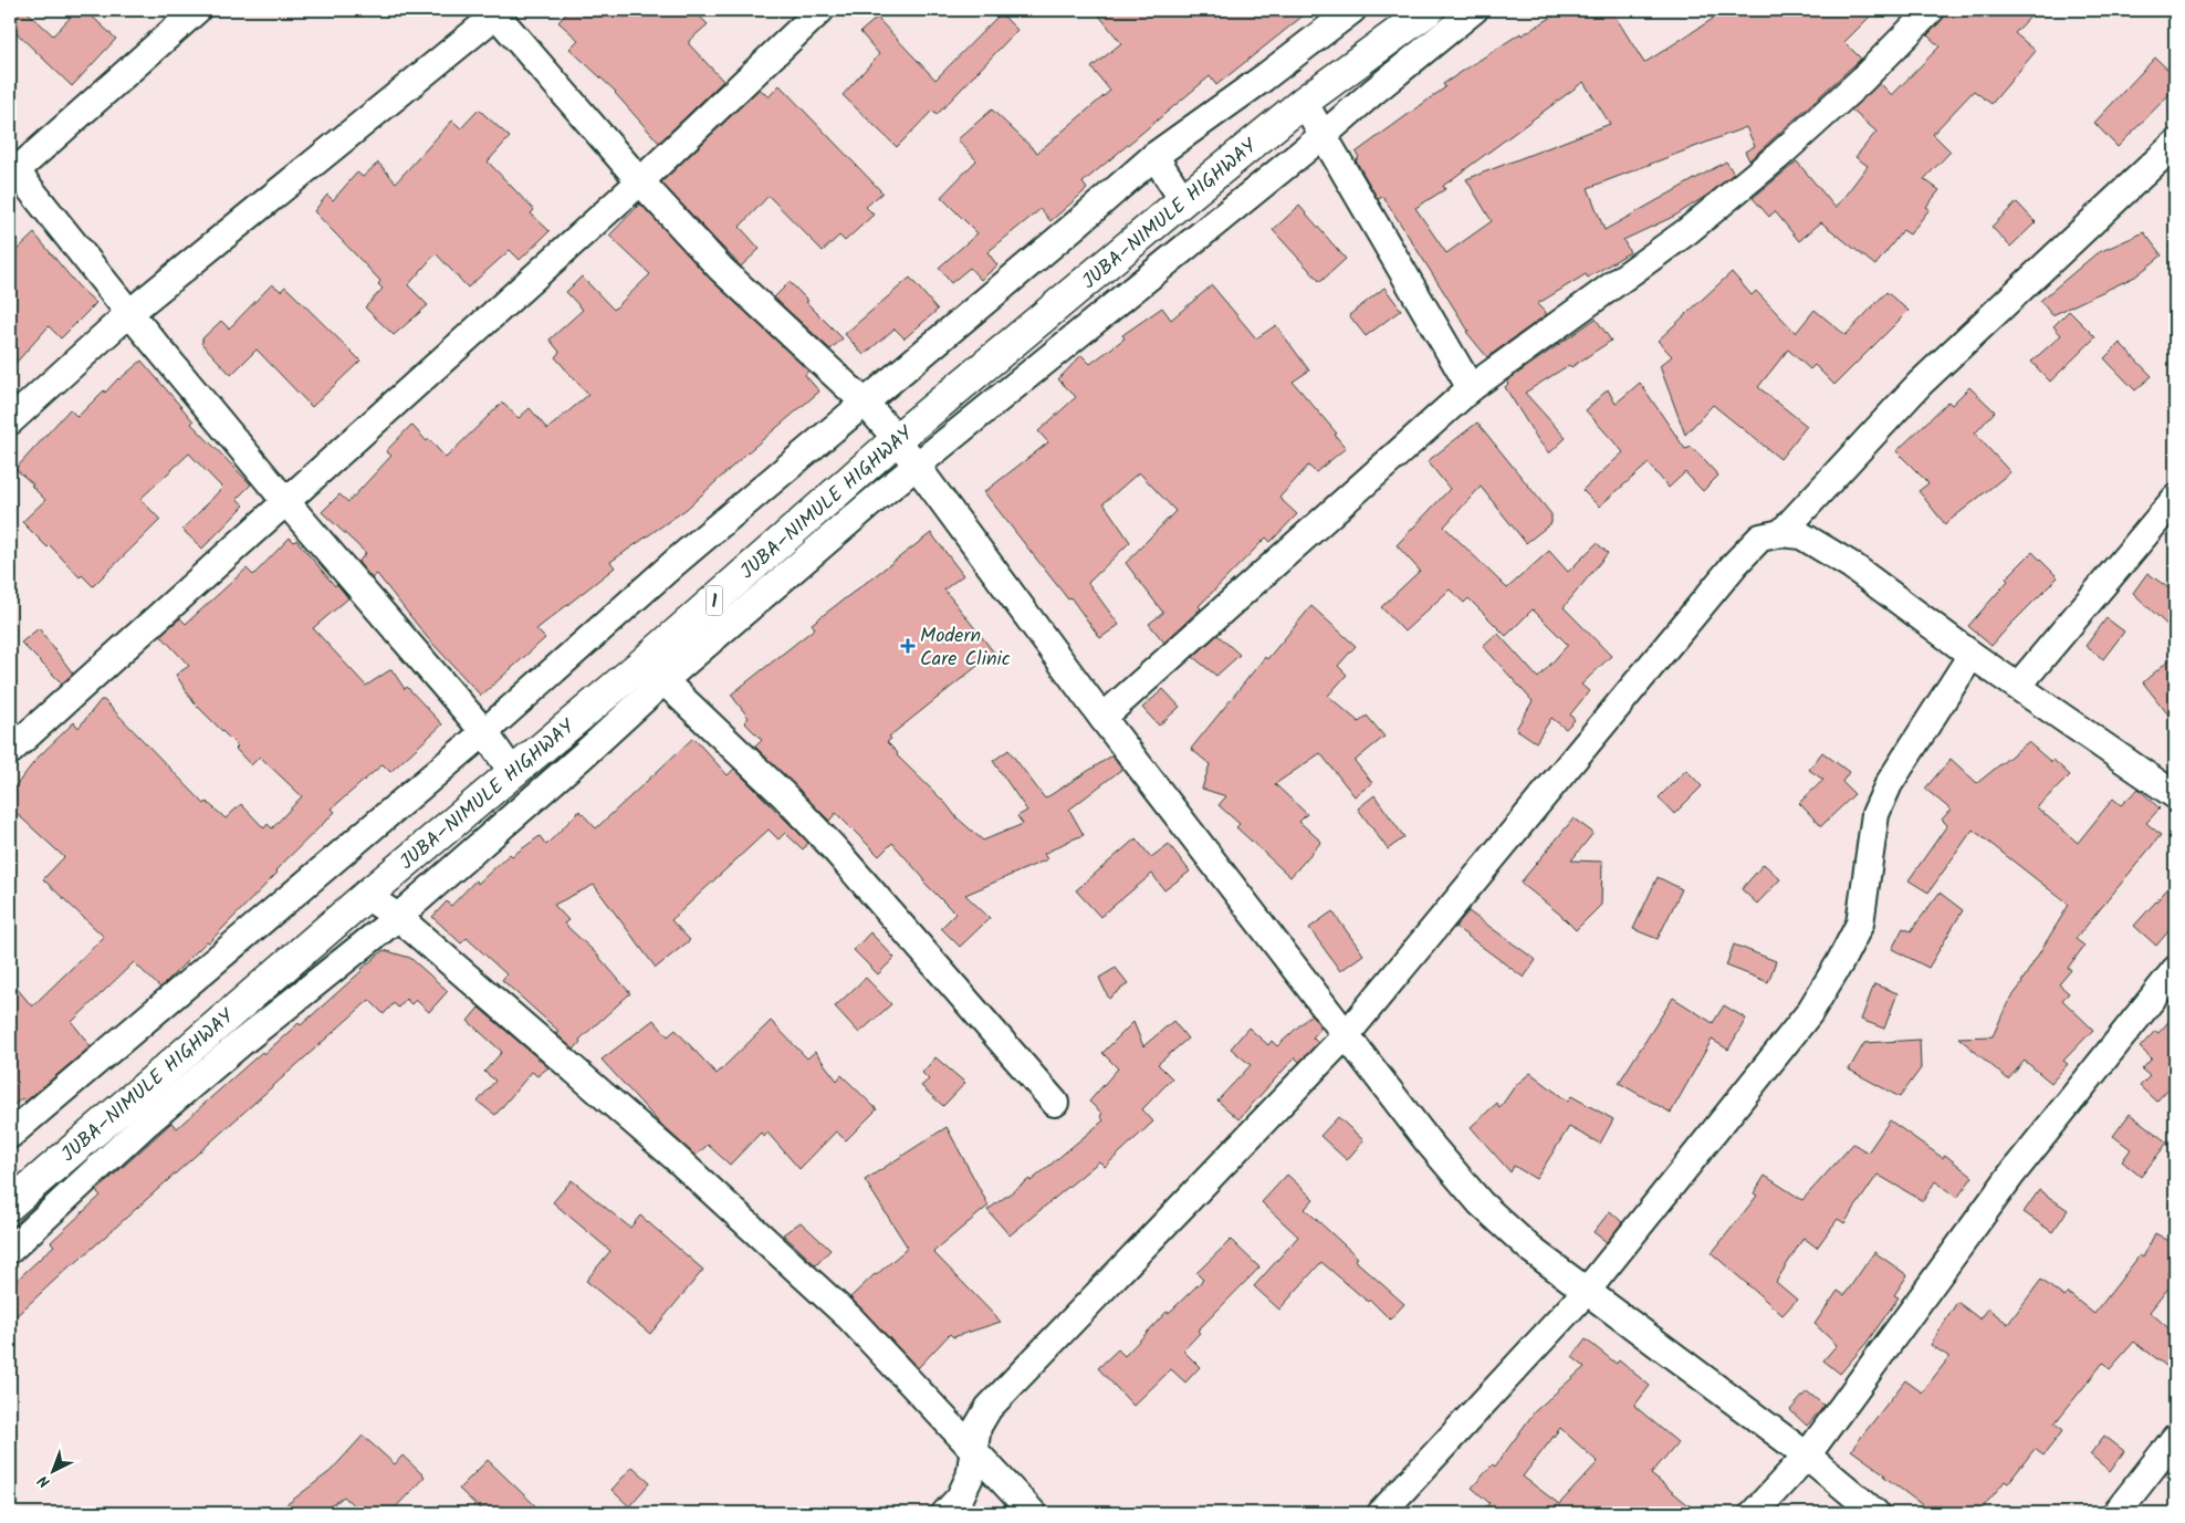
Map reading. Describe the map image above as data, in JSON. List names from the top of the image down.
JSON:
{
  "streets": {
    "main road": ["JUBA–NIMULE HIGHWAY", "1"]
  },
  "places": {
    "health": ["Modern Care Clinic"]
  },
  "north": "bottom left"
}
